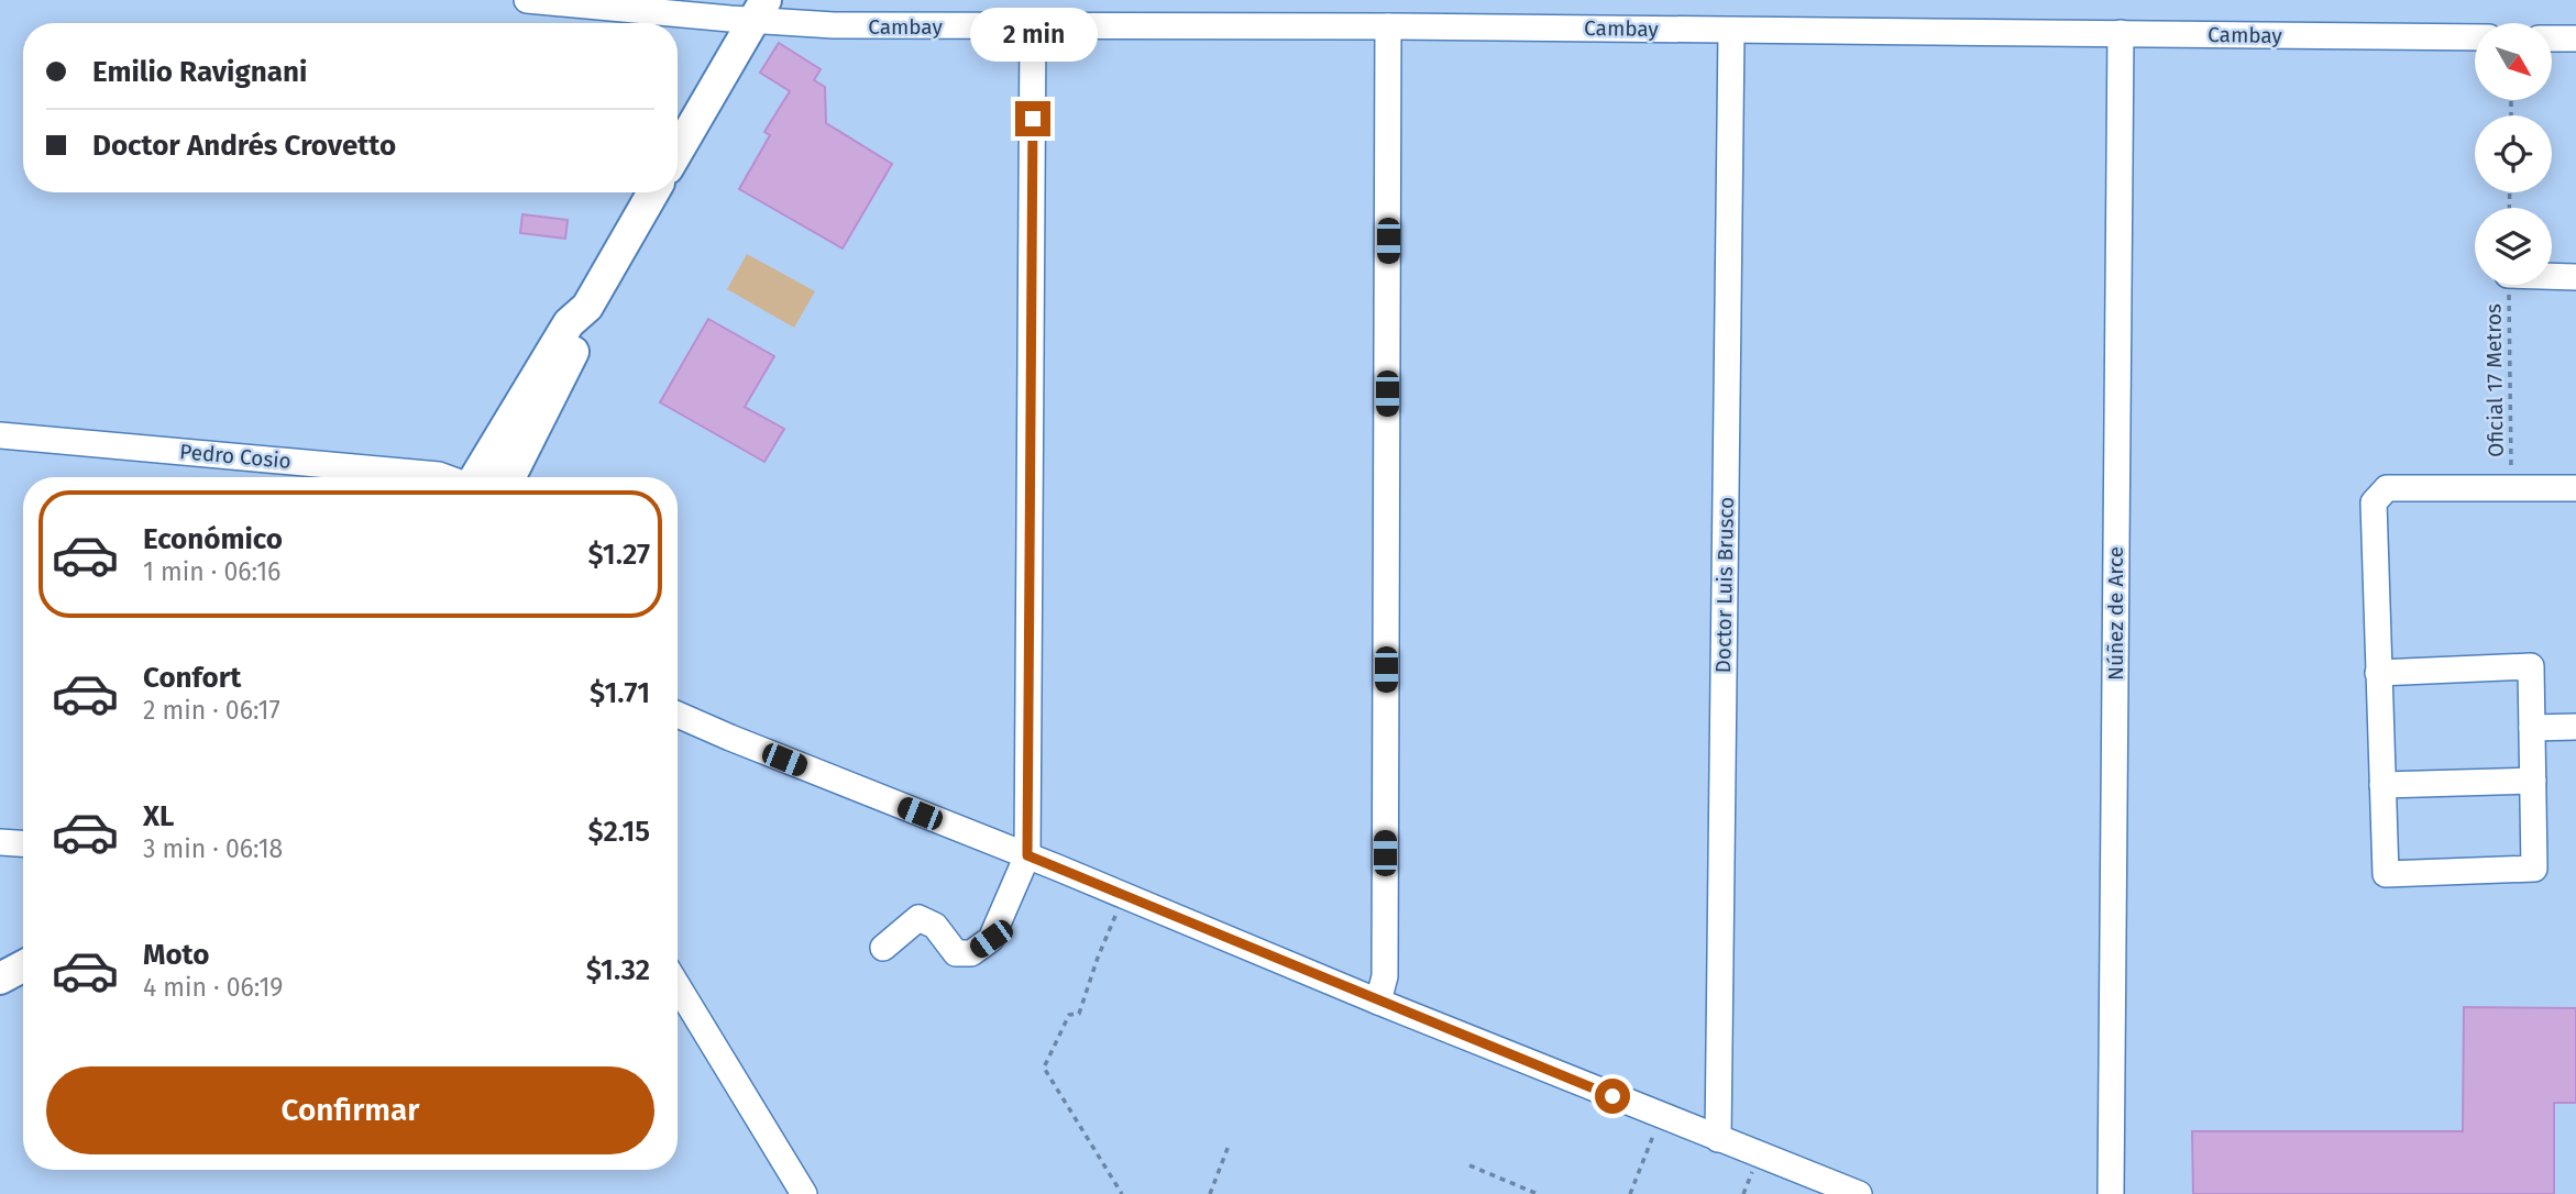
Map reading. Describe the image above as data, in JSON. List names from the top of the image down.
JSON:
{
  "streets": {
    "street": [
      "Cambay",
      "Pedro Cosio",
      "Doctor Luis Brusco",
      "Núñez de Arce"
    ],
    "path": ["Oficial 17 Metros"]
  },
  "crossings": [
    ["Cambay", "Doctor Luis Brusco"],
    ["Cambay", "Núñez de Arce"]
  ],
  "north": "bottom right",
  "page": {
    "bubble": "2 min",
    "banner": ["Emilio Ravignani", "Doctor Andrés Crovetto"],
    "list": [
      {
        "name": "Económico",
        "note": "1 min · 06:16",
        "value": "$1.27"
      },
      {
        "name": "Confort",
        "note": "2 min · 06:17",
        "value": "$1.71"
      },
      {
        "name": "XL",
        "note": "3 min · 06:18",
        "value": "$2.15"
      },
      {
        "name": "Moto",
        "note": "4 min · 06:19",
        "value": "$1.32"
      }
    ],
    "buttons": "Confirmar"
  }
}
